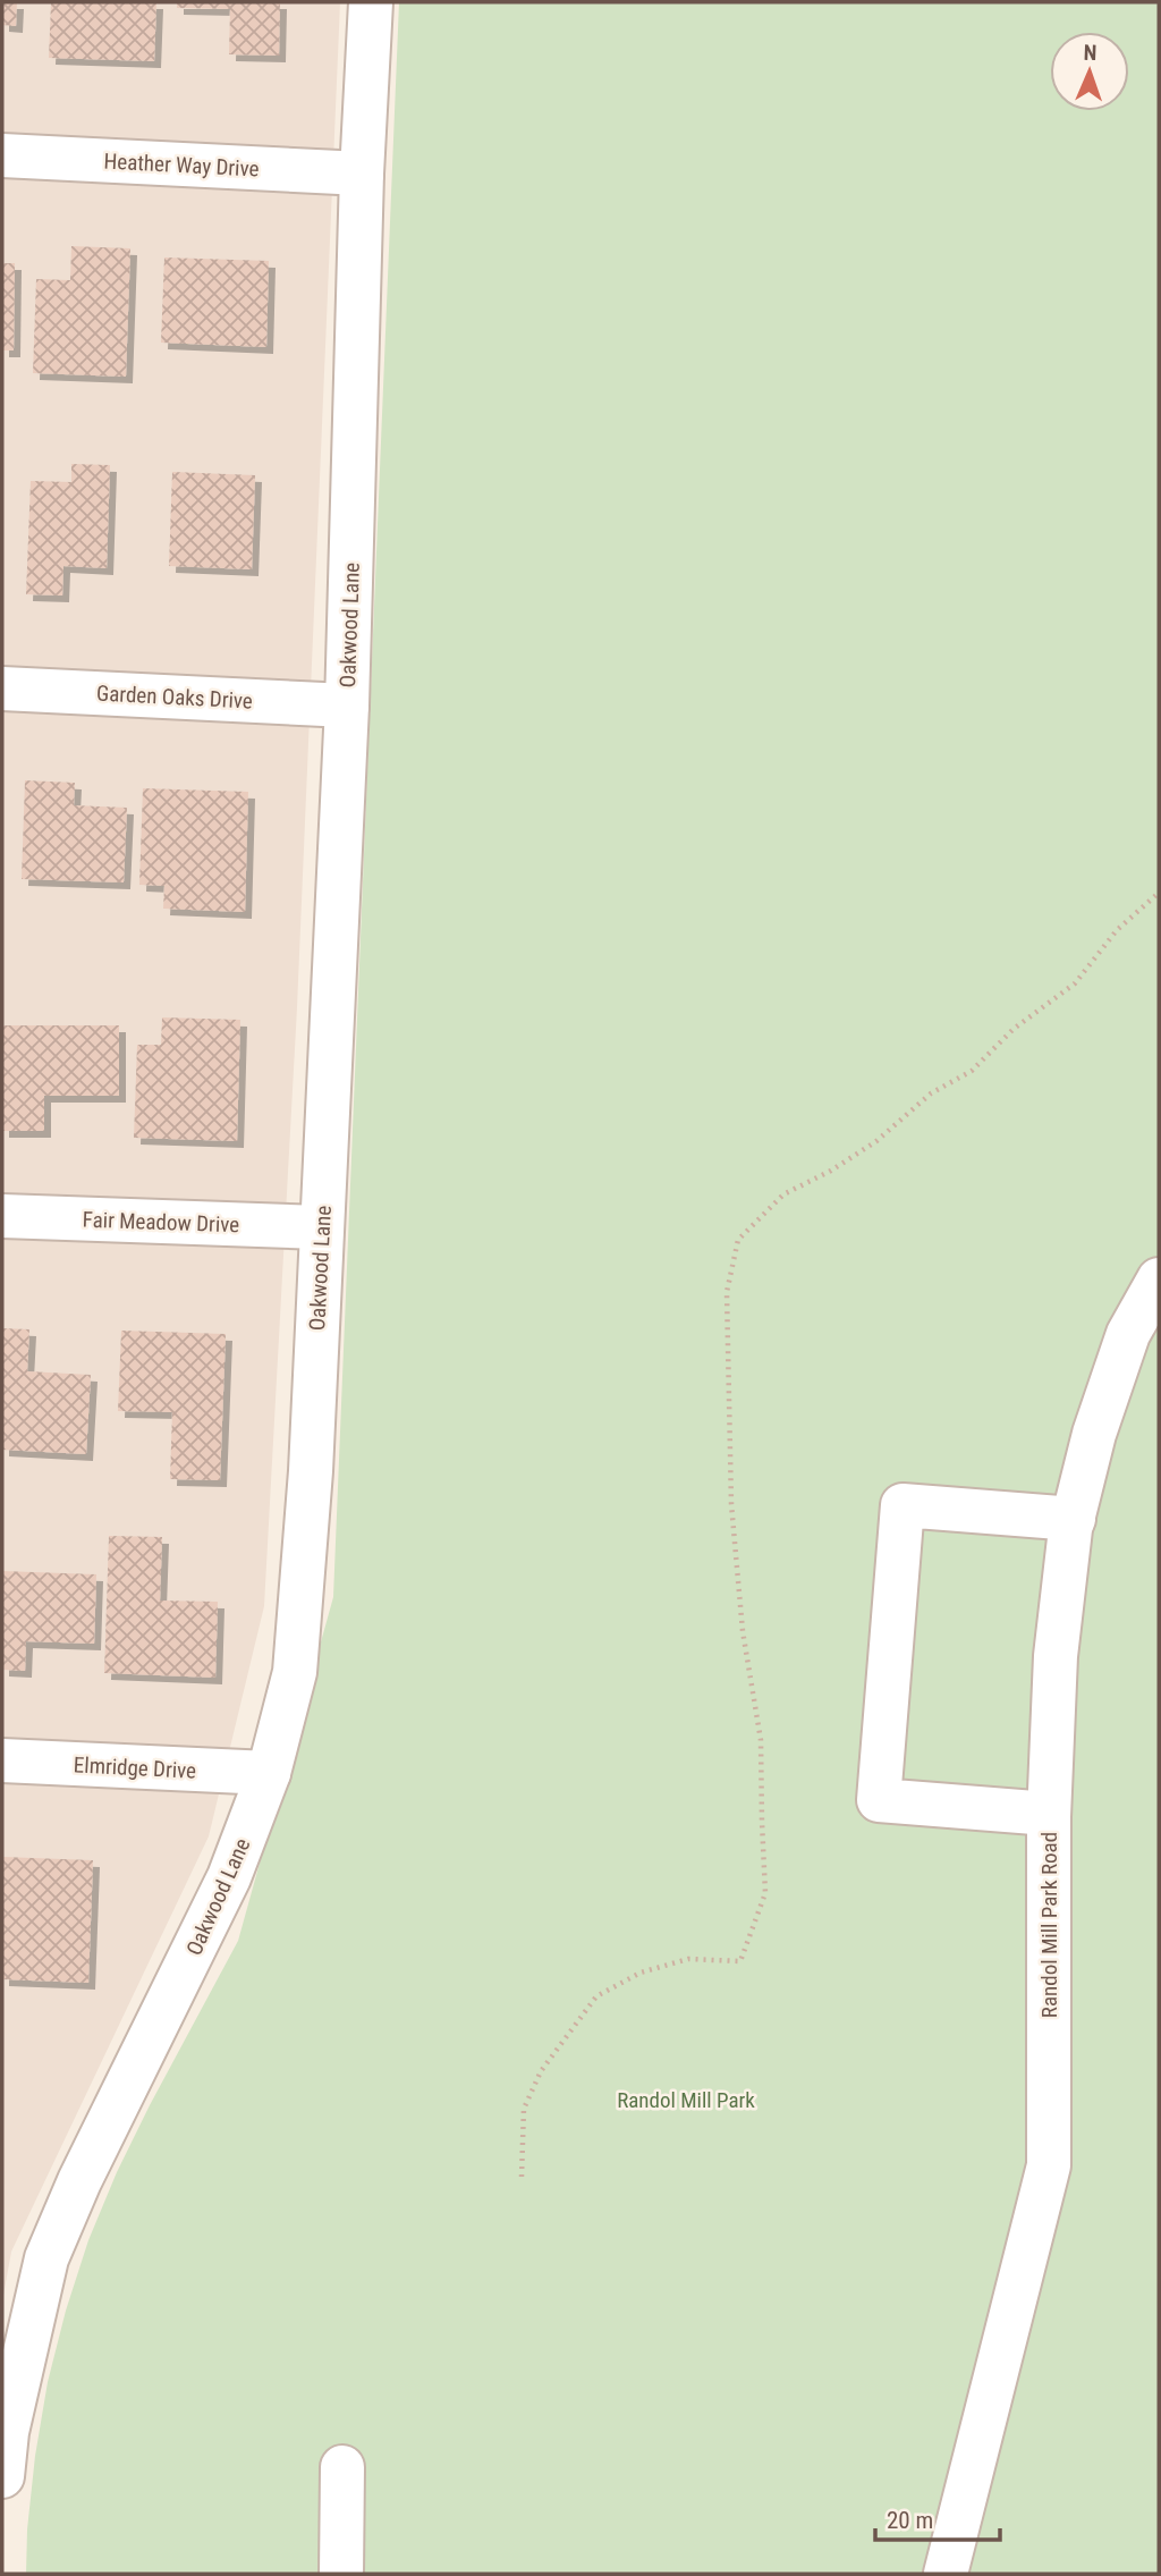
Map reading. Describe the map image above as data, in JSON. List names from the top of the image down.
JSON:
{
  "streets": {
    "street": [
      "Heather Way Drive",
      "Oakwood Lane",
      "Garden Oaks Drive",
      "Fair Meadow Drive",
      "Elmridge Drive",
      "Randol Mill Park Road"
    ]
  },
  "crossings": [
    ["Heather Way Drive", "Oakwood Lane"],
    ["Oakwood Lane", "Garden Oaks Drive"],
    ["Oakwood Lane", "Fair Meadow Drive"],
    ["Oakwood Lane", "Elmridge Drive"]
  ],
  "parks": ["Randol Mill Park"],
  "scale_bar": "20 m",
  "north": "top"
}
